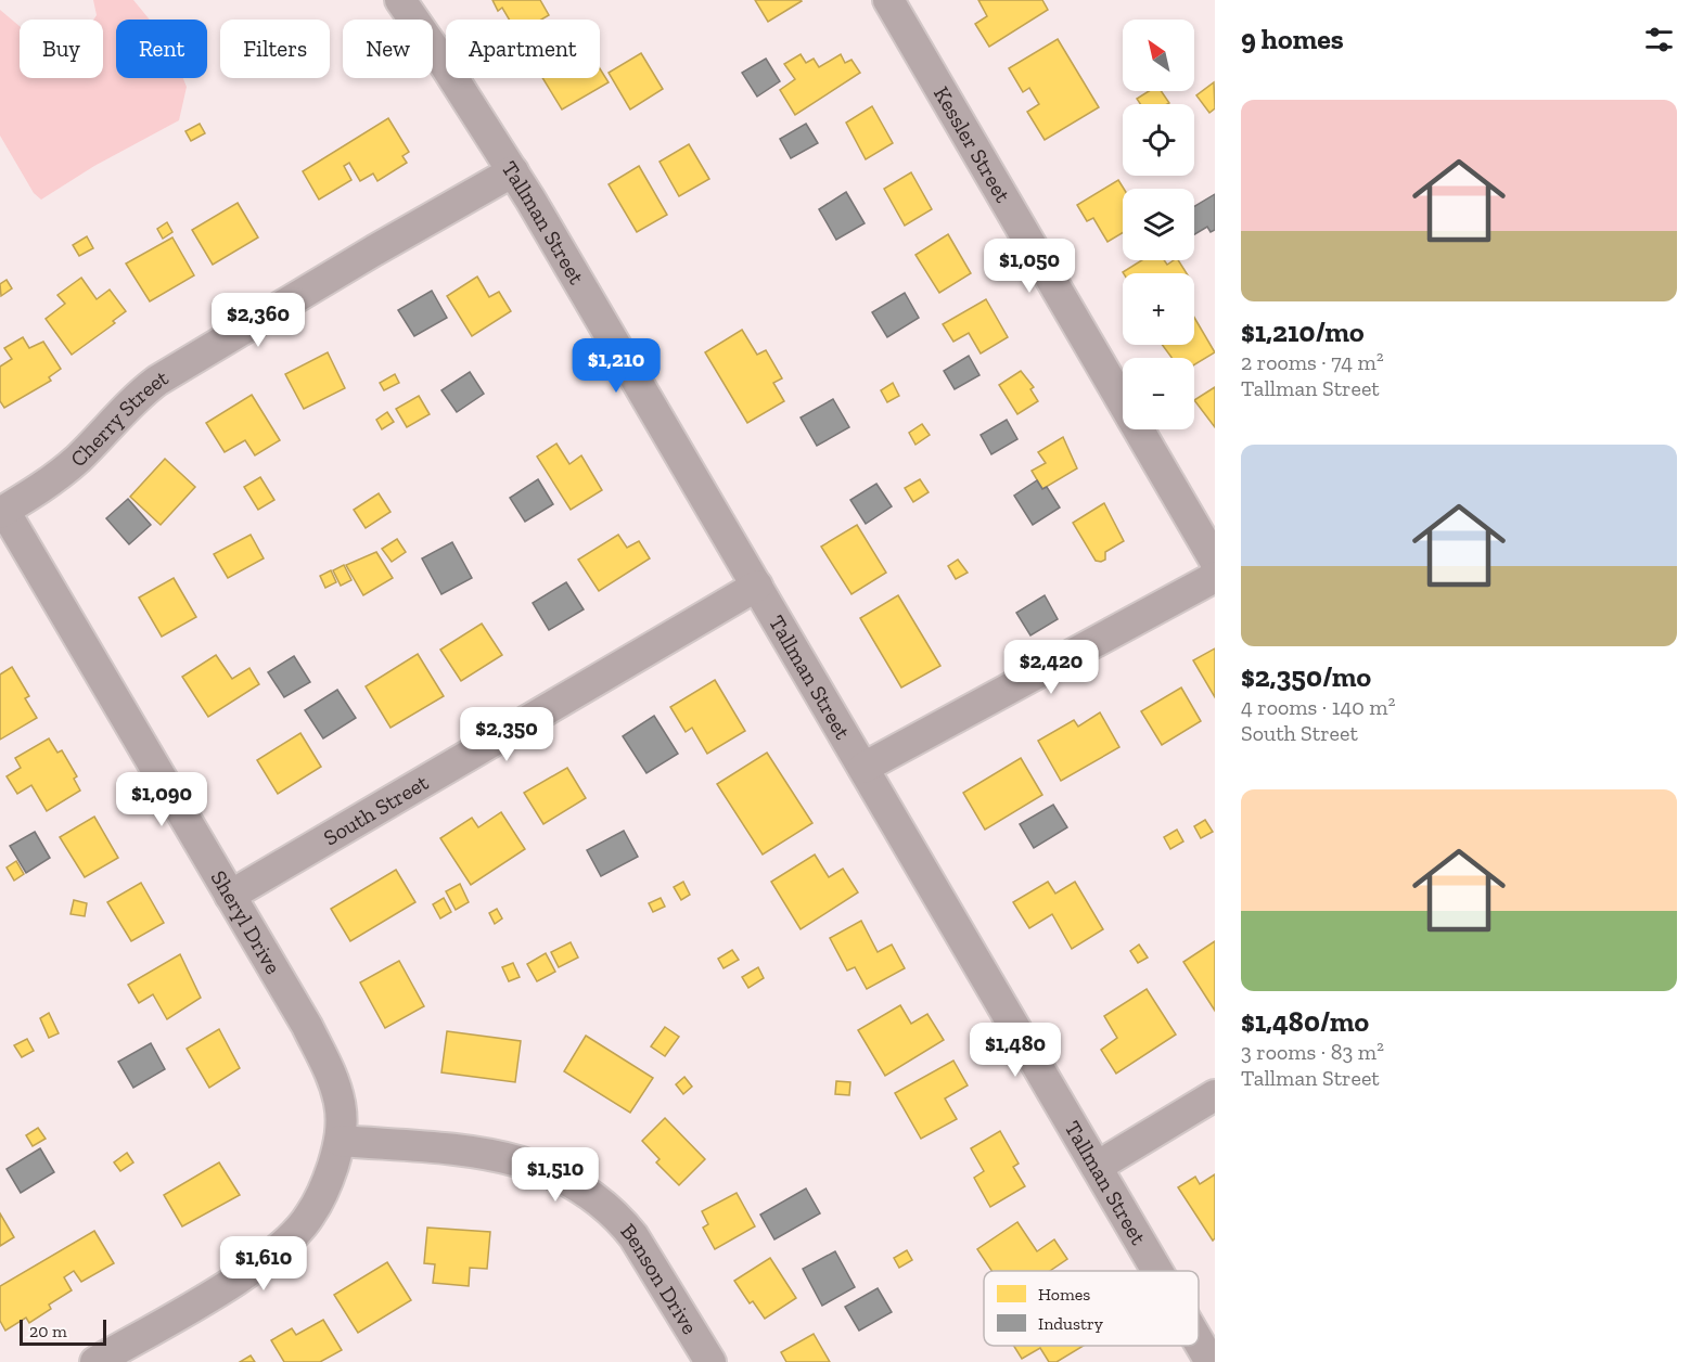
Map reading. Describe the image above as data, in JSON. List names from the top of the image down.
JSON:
{
  "streets": {
    "street": [
      "Kessler Street",
      "Tallman Street",
      "Cherry Street",
      "South Street",
      "Sheryl Drive",
      "Benson Drive"
    ]
  },
  "crossings": [
    ["Tallman Street", "Cherry Street"],
    ["Tallman Street", "South Street"],
    ["Cherry Street", "Sheryl Drive"],
    ["South Street", "Sheryl Drive"],
    ["Sheryl Drive", "Benson Drive"]
  ],
  "legend": ["Homes", "Industry"],
  "scale_bar": "20 m",
  "north": "top left",
  "page": {
    "heading": "9 homes",
    "map_buttons": ["+", "−"],
    "chip": [
      "Buy",
      "Rent",
      "Filters",
      "New",
      "Apartment"
    ],
    "list": [
      {
        "name": "$1,210/mo",
        "note": "2 rooms · 74 m² · Tallman Street"
      },
      {
        "name": "$2,350/mo",
        "note": "4 rooms · 140 m² · South Street"
      },
      {
        "name": "$1,480/mo",
        "note": "3 rooms · 83 m² · Tallman Street"
      }
    ],
    "price": [
      "$1,050",
      "$2,360",
      "$1,210",
      "$2,420",
      "$2,350",
      "$1,090",
      "$1,480",
      "$1,510",
      "$1,610"
    ],
    "scale": "20 m"
  }
}
